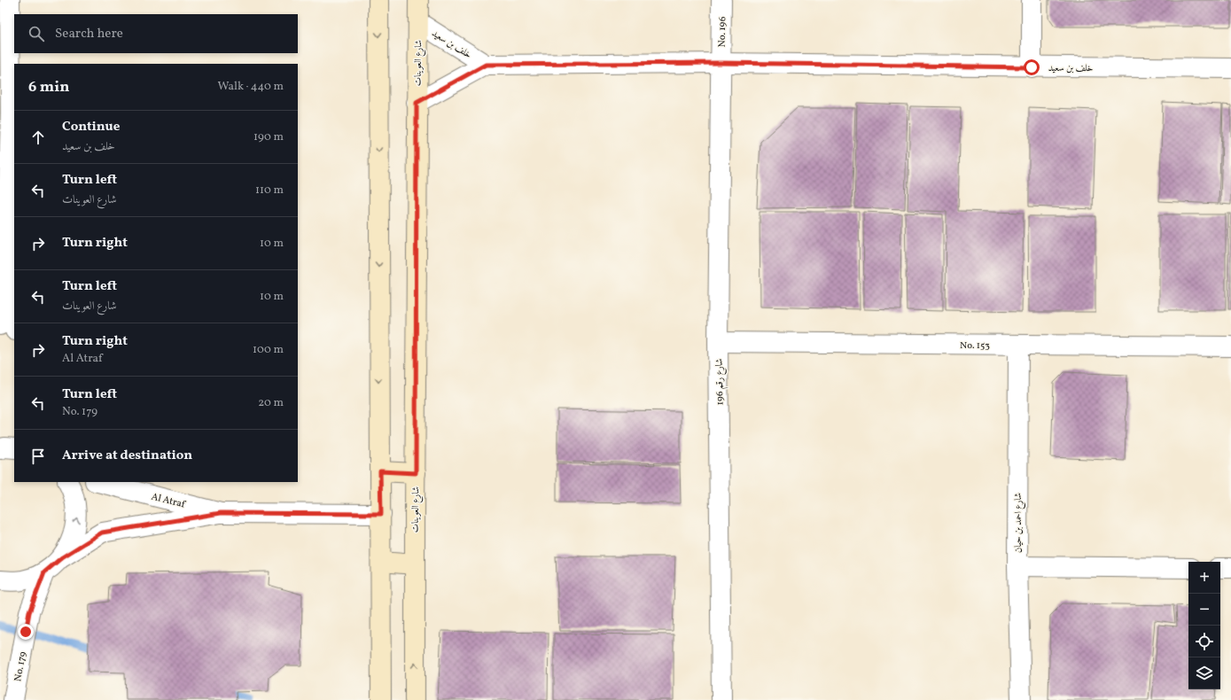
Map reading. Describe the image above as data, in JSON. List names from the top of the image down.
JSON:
{
  "streets": {
    "street": [
      "No. 196",
      "خلف بن سعيد",
      "شارع العوينات",
      "No. 153",
      "شارع رقم 196",
      "Al Atraf",
      "شارع احمد بن حيان",
      "No. 179"
    ]
  },
  "crossings": [
    ["No. 196", "خلف بن سعيد"],
    ["No. 196", "شارع رقم 196"],
    ["خلف بن سعيد", "شارع العوينات"],
    ["خلف بن سعيد", "شارع رقم 196"],
    ["No. 153", "شارع رقم 196"],
    ["No. 153", "شارع احمد بن حيان"],
    ["Al Atraf", "No. 179"]
  ],
  "page": {
    "search": "Search here",
    "heading": ["6 min", "Walk · 440 m"],
    "list": [
      ["Continue", "خلف بن سعيد", "190 m"],
      ["Turn left", "شارع العوينات", "110 m"],
      ["Turn right", "10 m"],
      ["Turn left", "شارع العوينات", "10 m"],
      ["Turn right", "Al Atraf", "100 m"],
      ["Turn left", "No. 179", "20 m"],
      "Arrive at destination"
    ],
    "map_buttons": ["+", "−"]
  }
}
